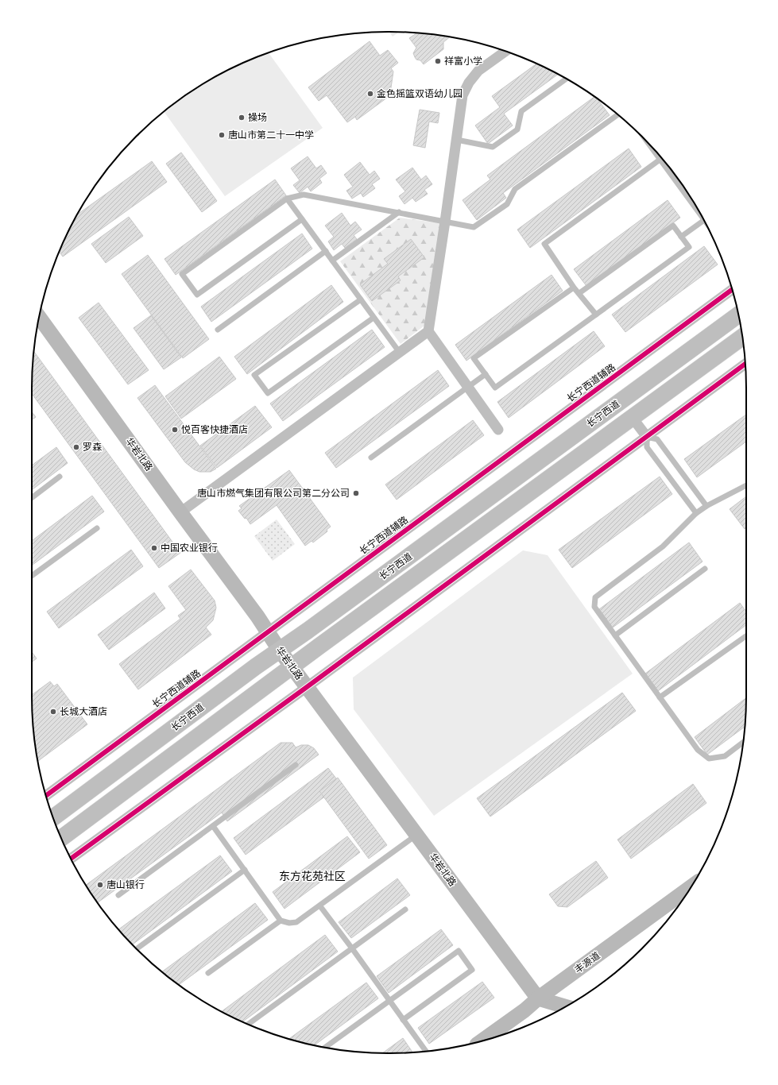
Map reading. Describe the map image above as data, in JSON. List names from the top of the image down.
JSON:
{
  "streets": {
    "main road": ["长宁西道"],
    "street": ["长宁西道辅路", "华岩北路", "丰源道"]
  },
  "crossings": [
    ["长宁西道辅路", "华岩北路"],
    ["长宁西道", "华岩北路"],
    ["华岩北路", "丰源道"]
  ],
  "districts": ["东方花苑社区"],
  "places": [
    "祥富小学",
    "金色摇篮双语幼儿园",
    "操场",
    "唐山市第二十一中学",
    "悦百客快捷酒店",
    "罗森",
    "唐山市燃气集团有限公司第二分公司",
    "中国农业银行",
    "长城大酒店",
    "唐山银行"
  ]
}
